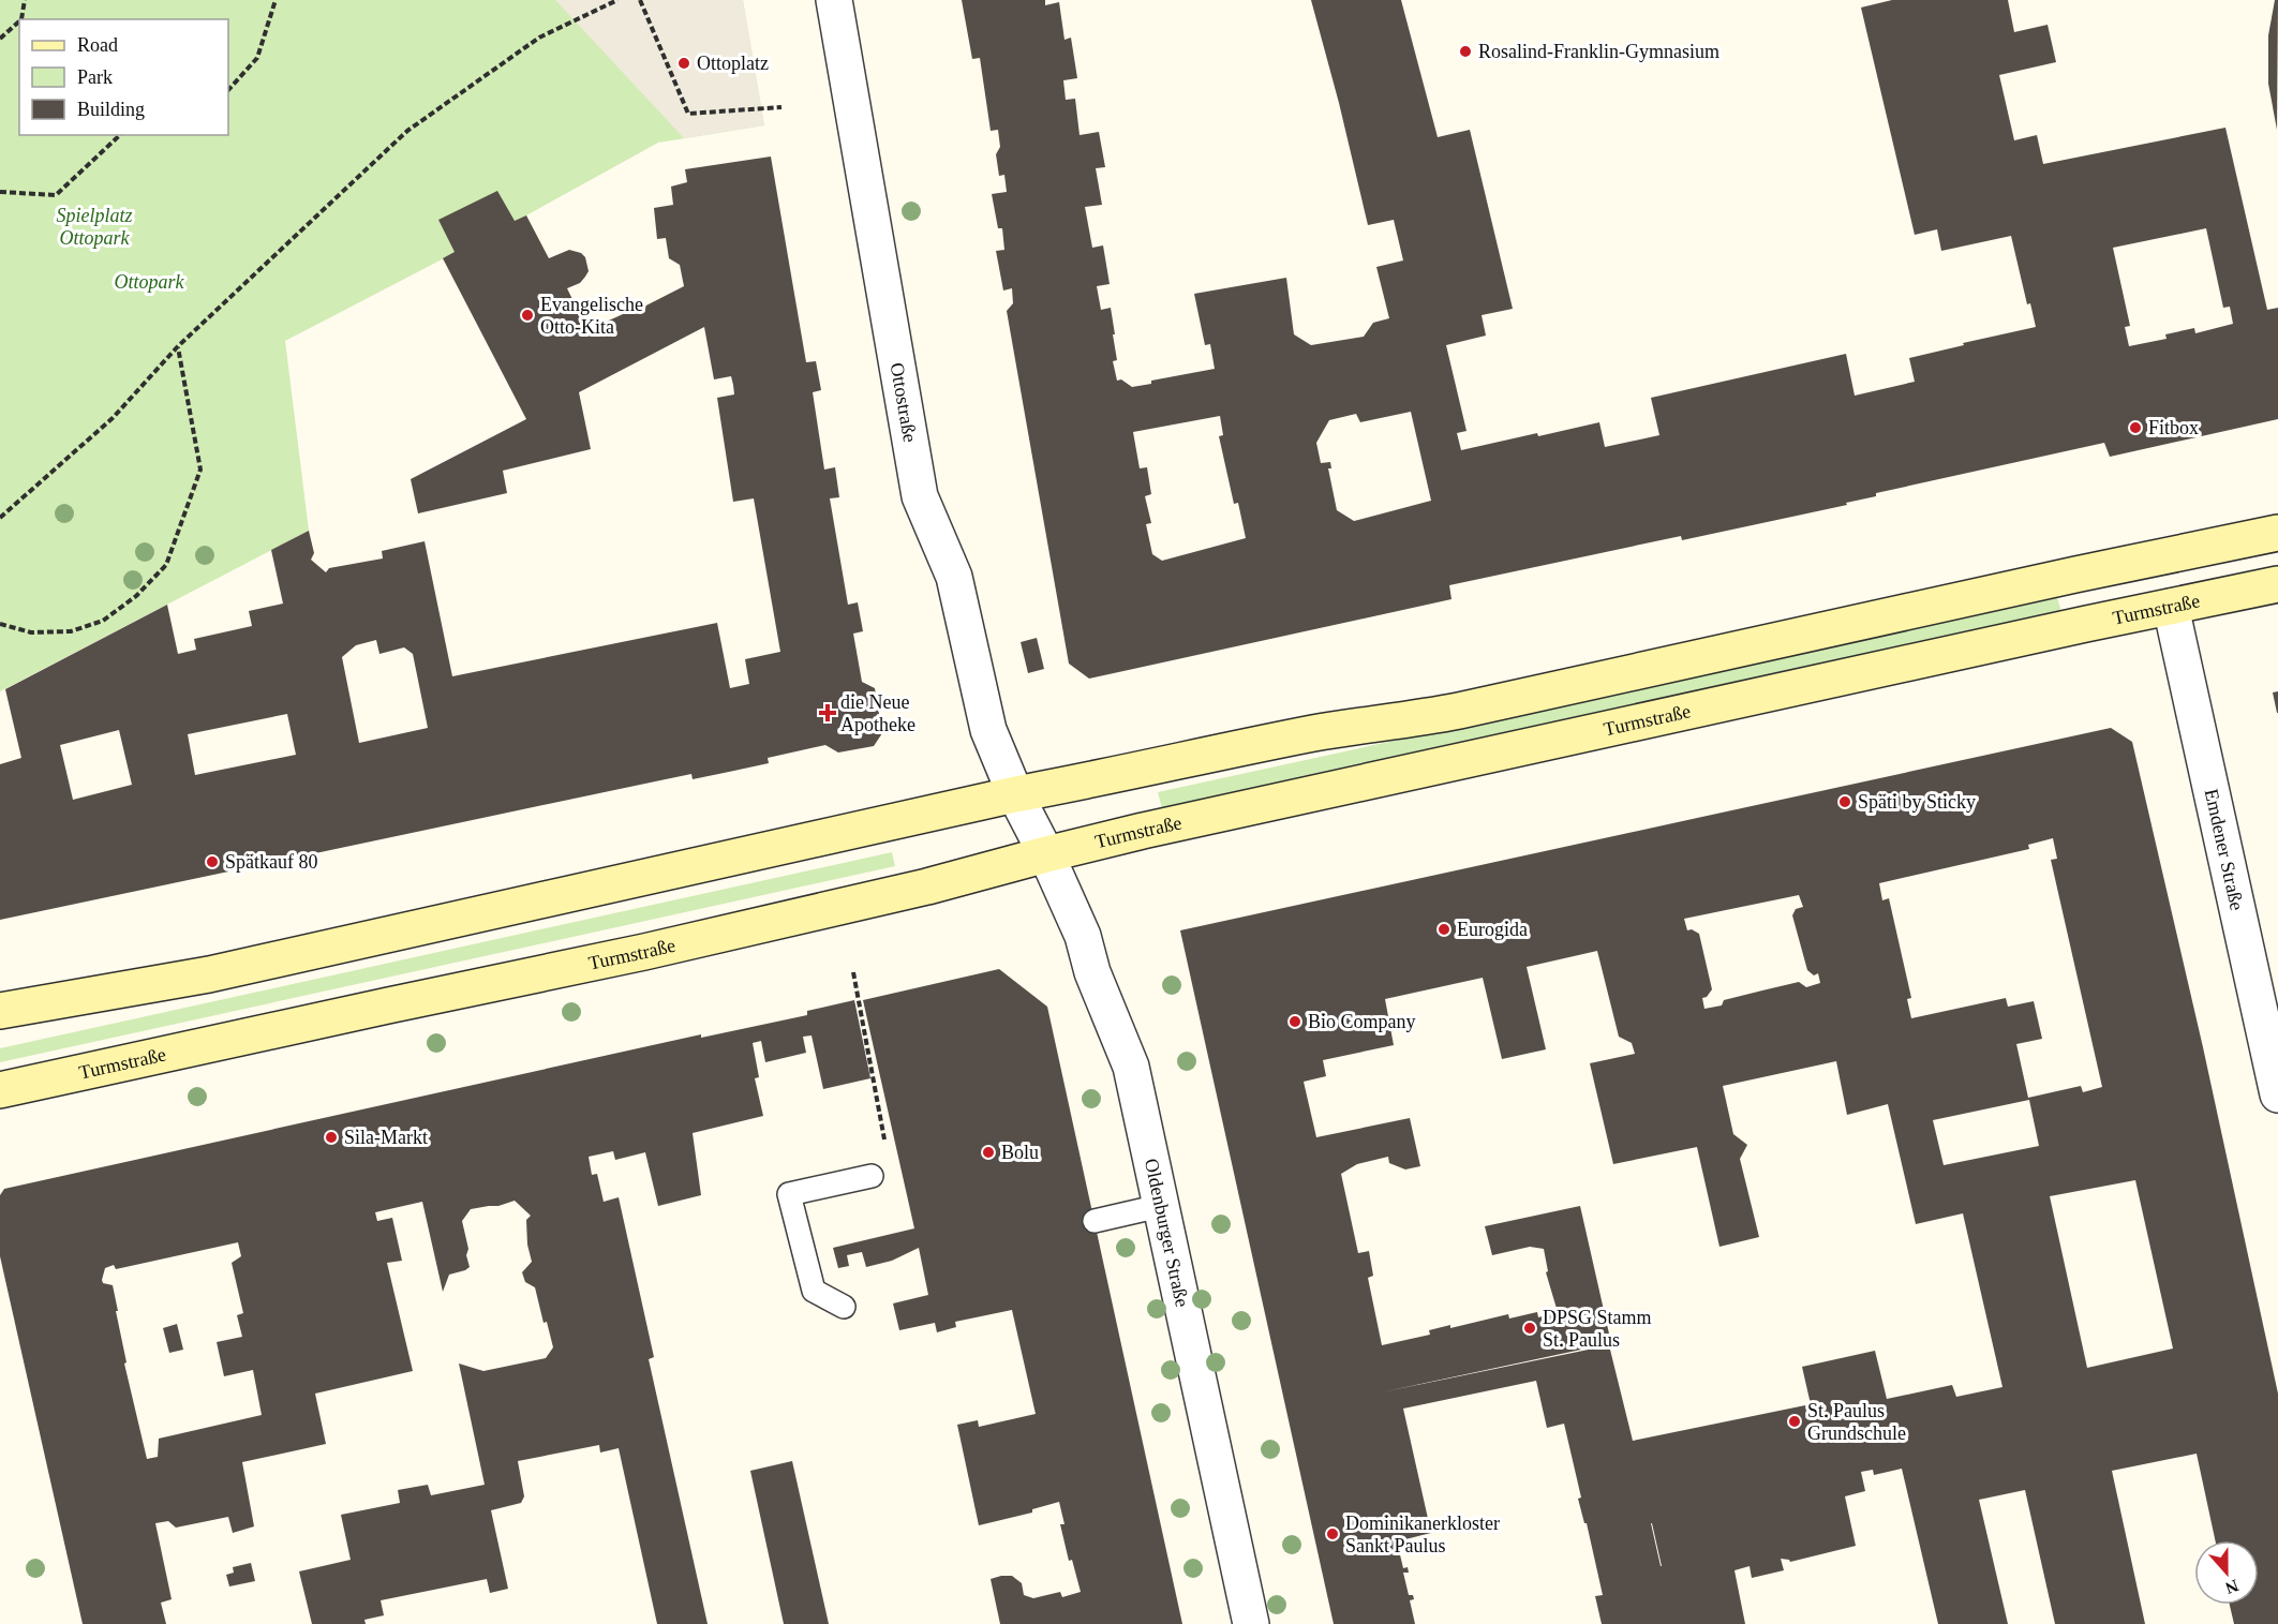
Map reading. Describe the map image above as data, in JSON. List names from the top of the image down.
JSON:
{
  "streets": {
    "main road": ["Turmstraße"],
    "street": ["Ottostraße", "Emdener Straße", "Oldenburger Straße"]
  },
  "crossings": [
    ["Ottostraße", "Turmstraße"],
    ["Ottostraße", "Oldenburger Straße"],
    ["Turmstraße", "Emdener Straße"],
    ["Turmstraße", "Oldenburger Straße"]
  ],
  "parks": ["Spielplatz Ottopark", "Ottopark"],
  "places": {
    "other": [
      "Rosalind-Franklin-Gymnasium",
      "Ottoplatz",
      "Evangelische Otto-Kita",
      "Fitbox",
      "Späti by Sticky",
      "Spätkauf 80",
      "Eurogida",
      "Bio Company",
      "Sila-Markt",
      "Bolu",
      "DPSG Stamm St. Paulus",
      "St. Paulus Grundschule",
      "Dominikanerkloster Sankt Paulus"
    ],
    "health": ["die Neue Apotheke"]
  },
  "legend": ["Road", "Park", "Building"],
  "north": "bottom"
}
